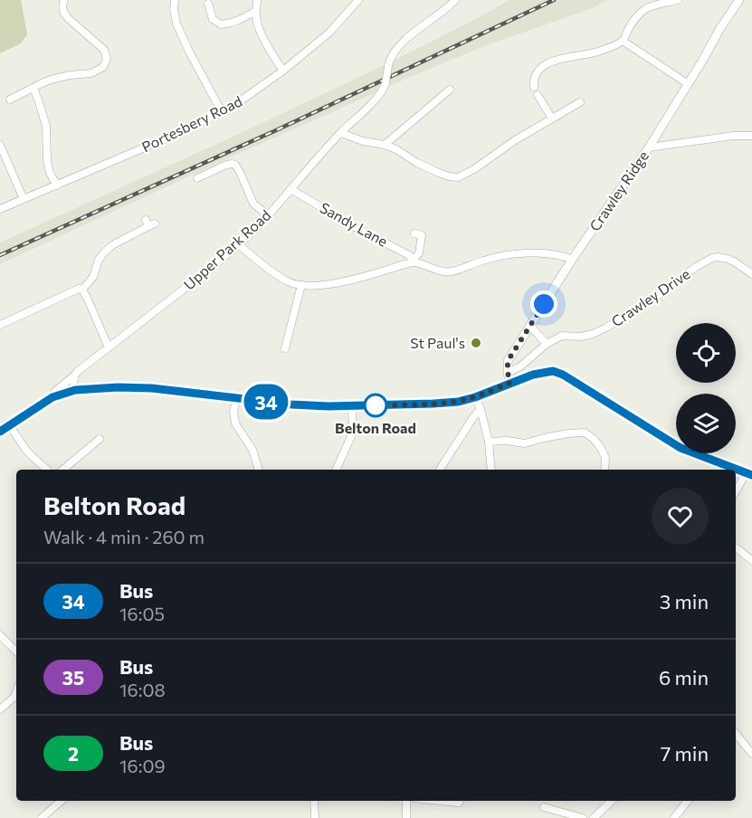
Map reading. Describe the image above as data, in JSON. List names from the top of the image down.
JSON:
{
  "streets": {
    "street": [
      "Portesbery Road",
      "Crawley Ridge",
      "Sandy Lane",
      "Upper Park Road",
      "Crawley Drive"
    ]
  },
  "crossings": [
    ["Crawley Ridge", "Sandy Lane"],
    ["Crawley Ridge", "Crawley Drive"],
    ["Sandy Lane", "Upper Park Road"]
  ],
  "places": ["St Paul's", "Belton Road"],
  "lines": ["bus line 34"],
  "page": {
    "on_map": "34",
    "heading": ["Belton Road", "Walk · 4 min · 260 m"],
    "list": [
      {
        "mark": "34",
        "name": "Bus",
        "note": "16:05",
        "value": "3 min"
      },
      {
        "mark": "35",
        "name": "Bus",
        "note": "16:08",
        "value": "6 min"
      },
      {
        "mark": "2",
        "name": "Bus",
        "note": "16:09",
        "value": "7 min"
      }
    ]
  }
}
